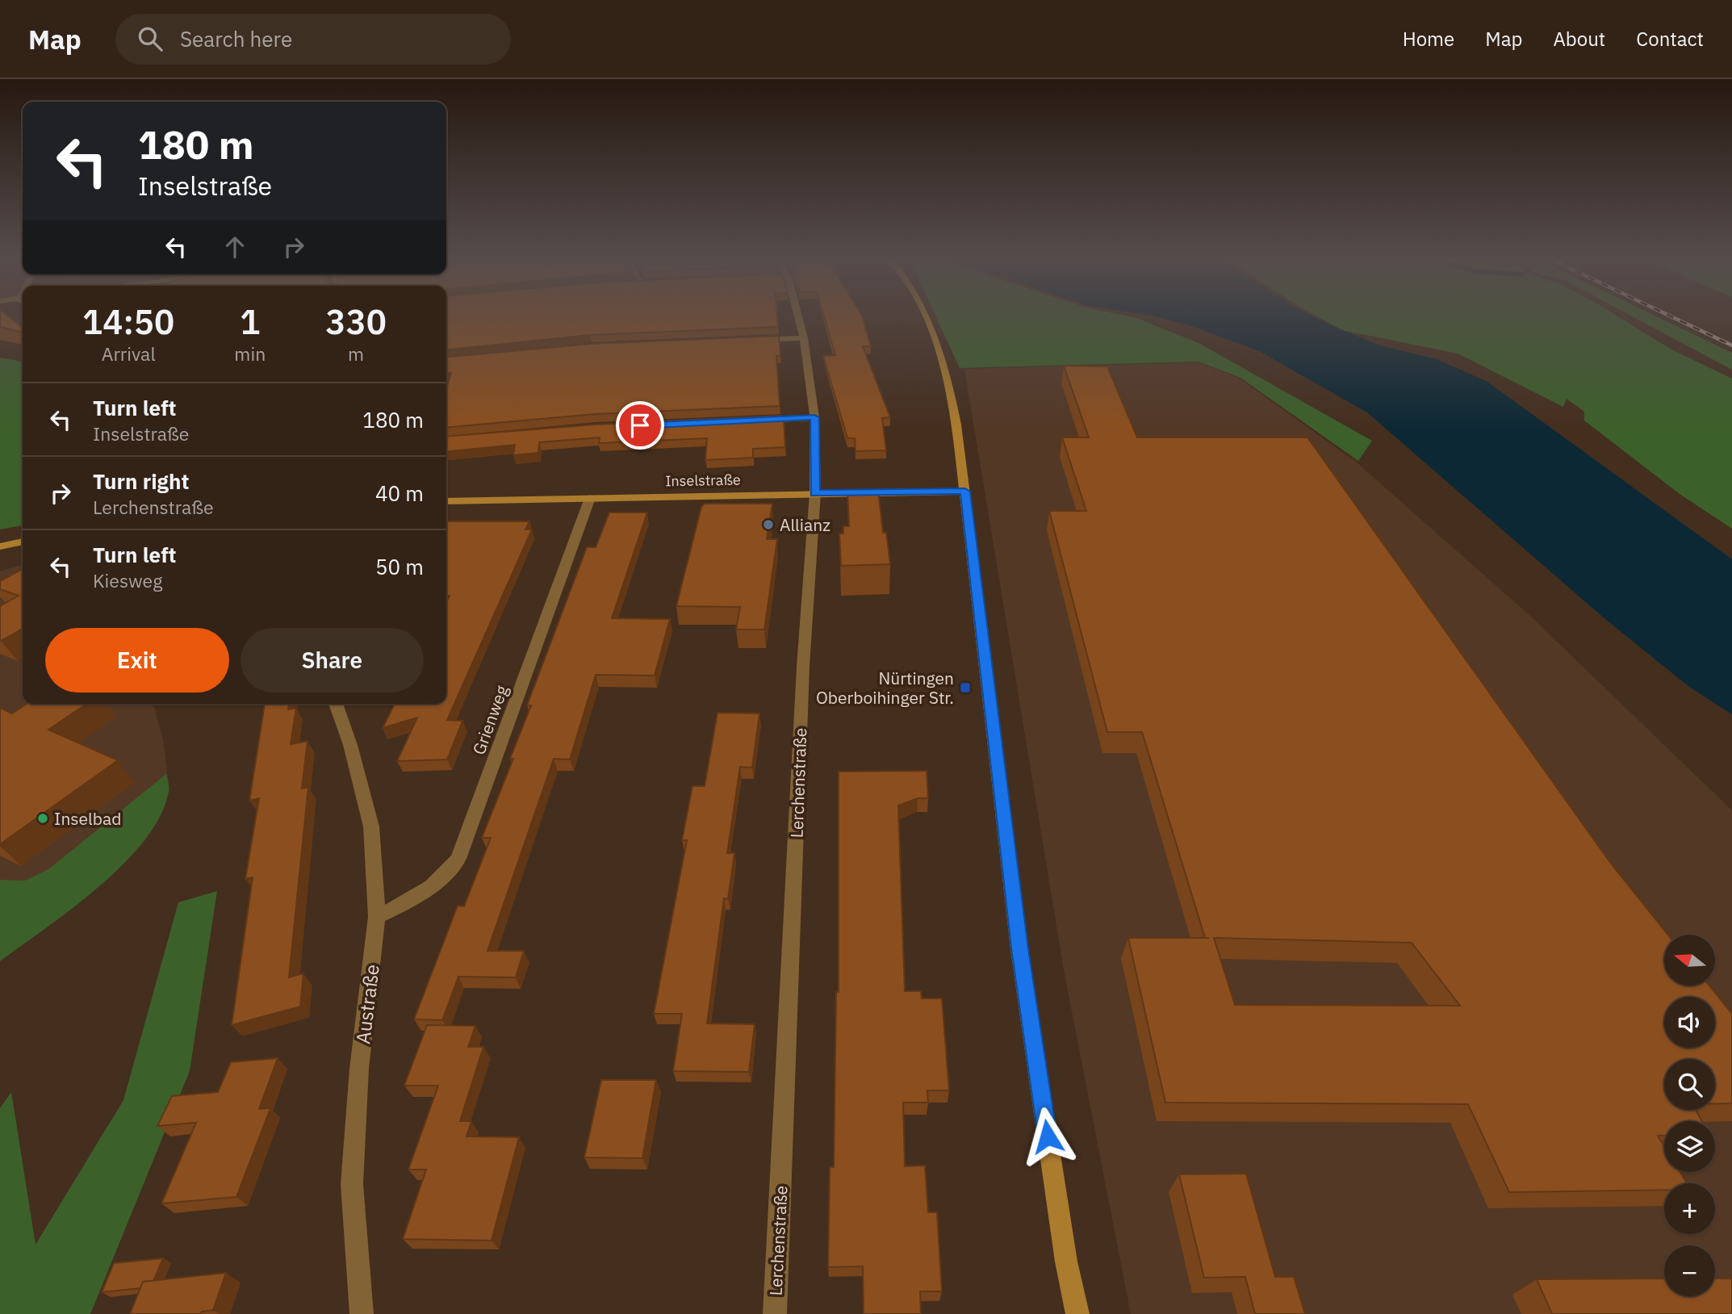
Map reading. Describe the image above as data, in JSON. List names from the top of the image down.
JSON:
{
  "streets": {
    "main road": ["Inselstraße"],
    "street": ["Grienweg", "Lerchenstraße", "Austraße"]
  },
  "crossings": [
    ["Inselstraße", "Grienweg"],
    ["Inselstraße", "Lerchenstraße"],
    ["Grienweg", "Austraße"]
  ],
  "places": {
    "other": ["Allianz", "Inselbad"],
    "transit": ["Nürtingen Oberboihinger Str."]
  },
  "north": "left",
  "page": {
    "header": "Map",
    "search": "Search here",
    "nav": [
      "Home",
      "Map",
      "About",
      "Contact"
    ],
    "turn": ["180 m", "Inselstraße"],
    "eta": [
      "14:50",
      "Arrival",
      "1",
      "min",
      "330",
      "m"
    ],
    "list": [
      {
        "name": "Turn left",
        "note": "Inselstraße",
        "value": "180 m"
      },
      {
        "name": "Turn right",
        "note": "Lerchenstraße",
        "value": "40 m"
      },
      {
        "name": "Turn left",
        "note": "Kiesweg",
        "value": "50 m"
      }
    ],
    "buttons": ["Exit", "Share"],
    "map_buttons": ["+", "−"]
  }
}
